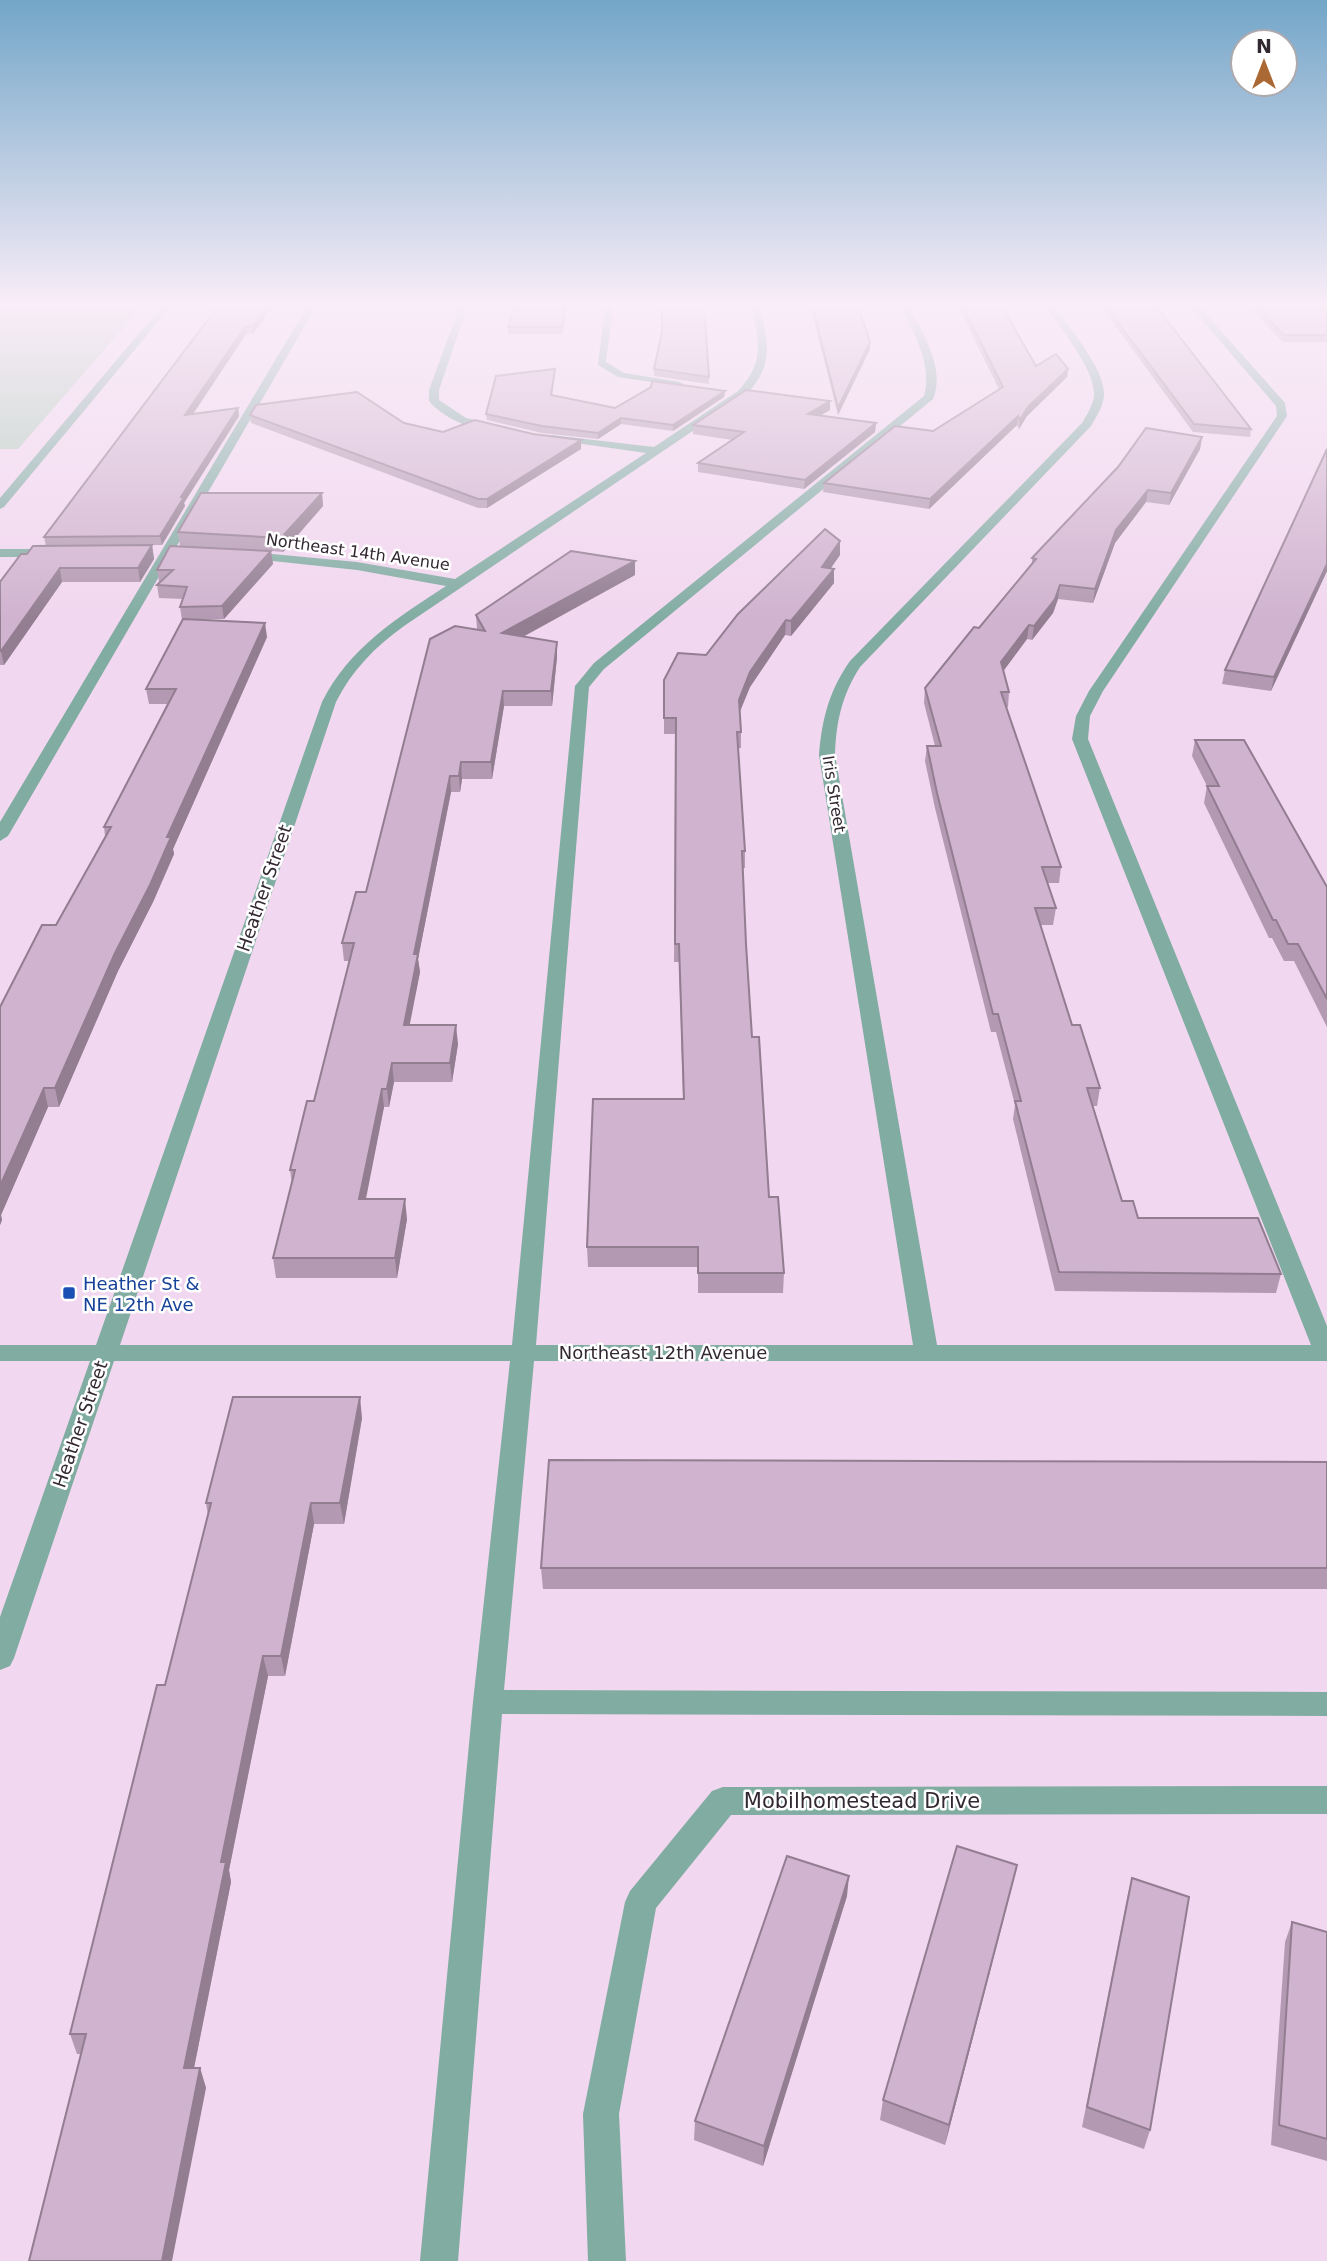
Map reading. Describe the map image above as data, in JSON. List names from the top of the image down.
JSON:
{
  "streets": {
    "street": [
      "Northeast 14th Avenue",
      "Iris Street",
      "Heather Street",
      "Northeast 12th Avenue",
      "Mobilhomestead Drive"
    ]
  },
  "crossings": [
    ["Northeast 14th Avenue", "Heather Street"],
    ["Iris Street", "Northeast 12th Avenue"],
    ["Heather Street", "Northeast 12th Avenue"]
  ],
  "places": {
    "transit": ["Heather St & NE 12th Ave"]
  },
  "north": "top"
}
